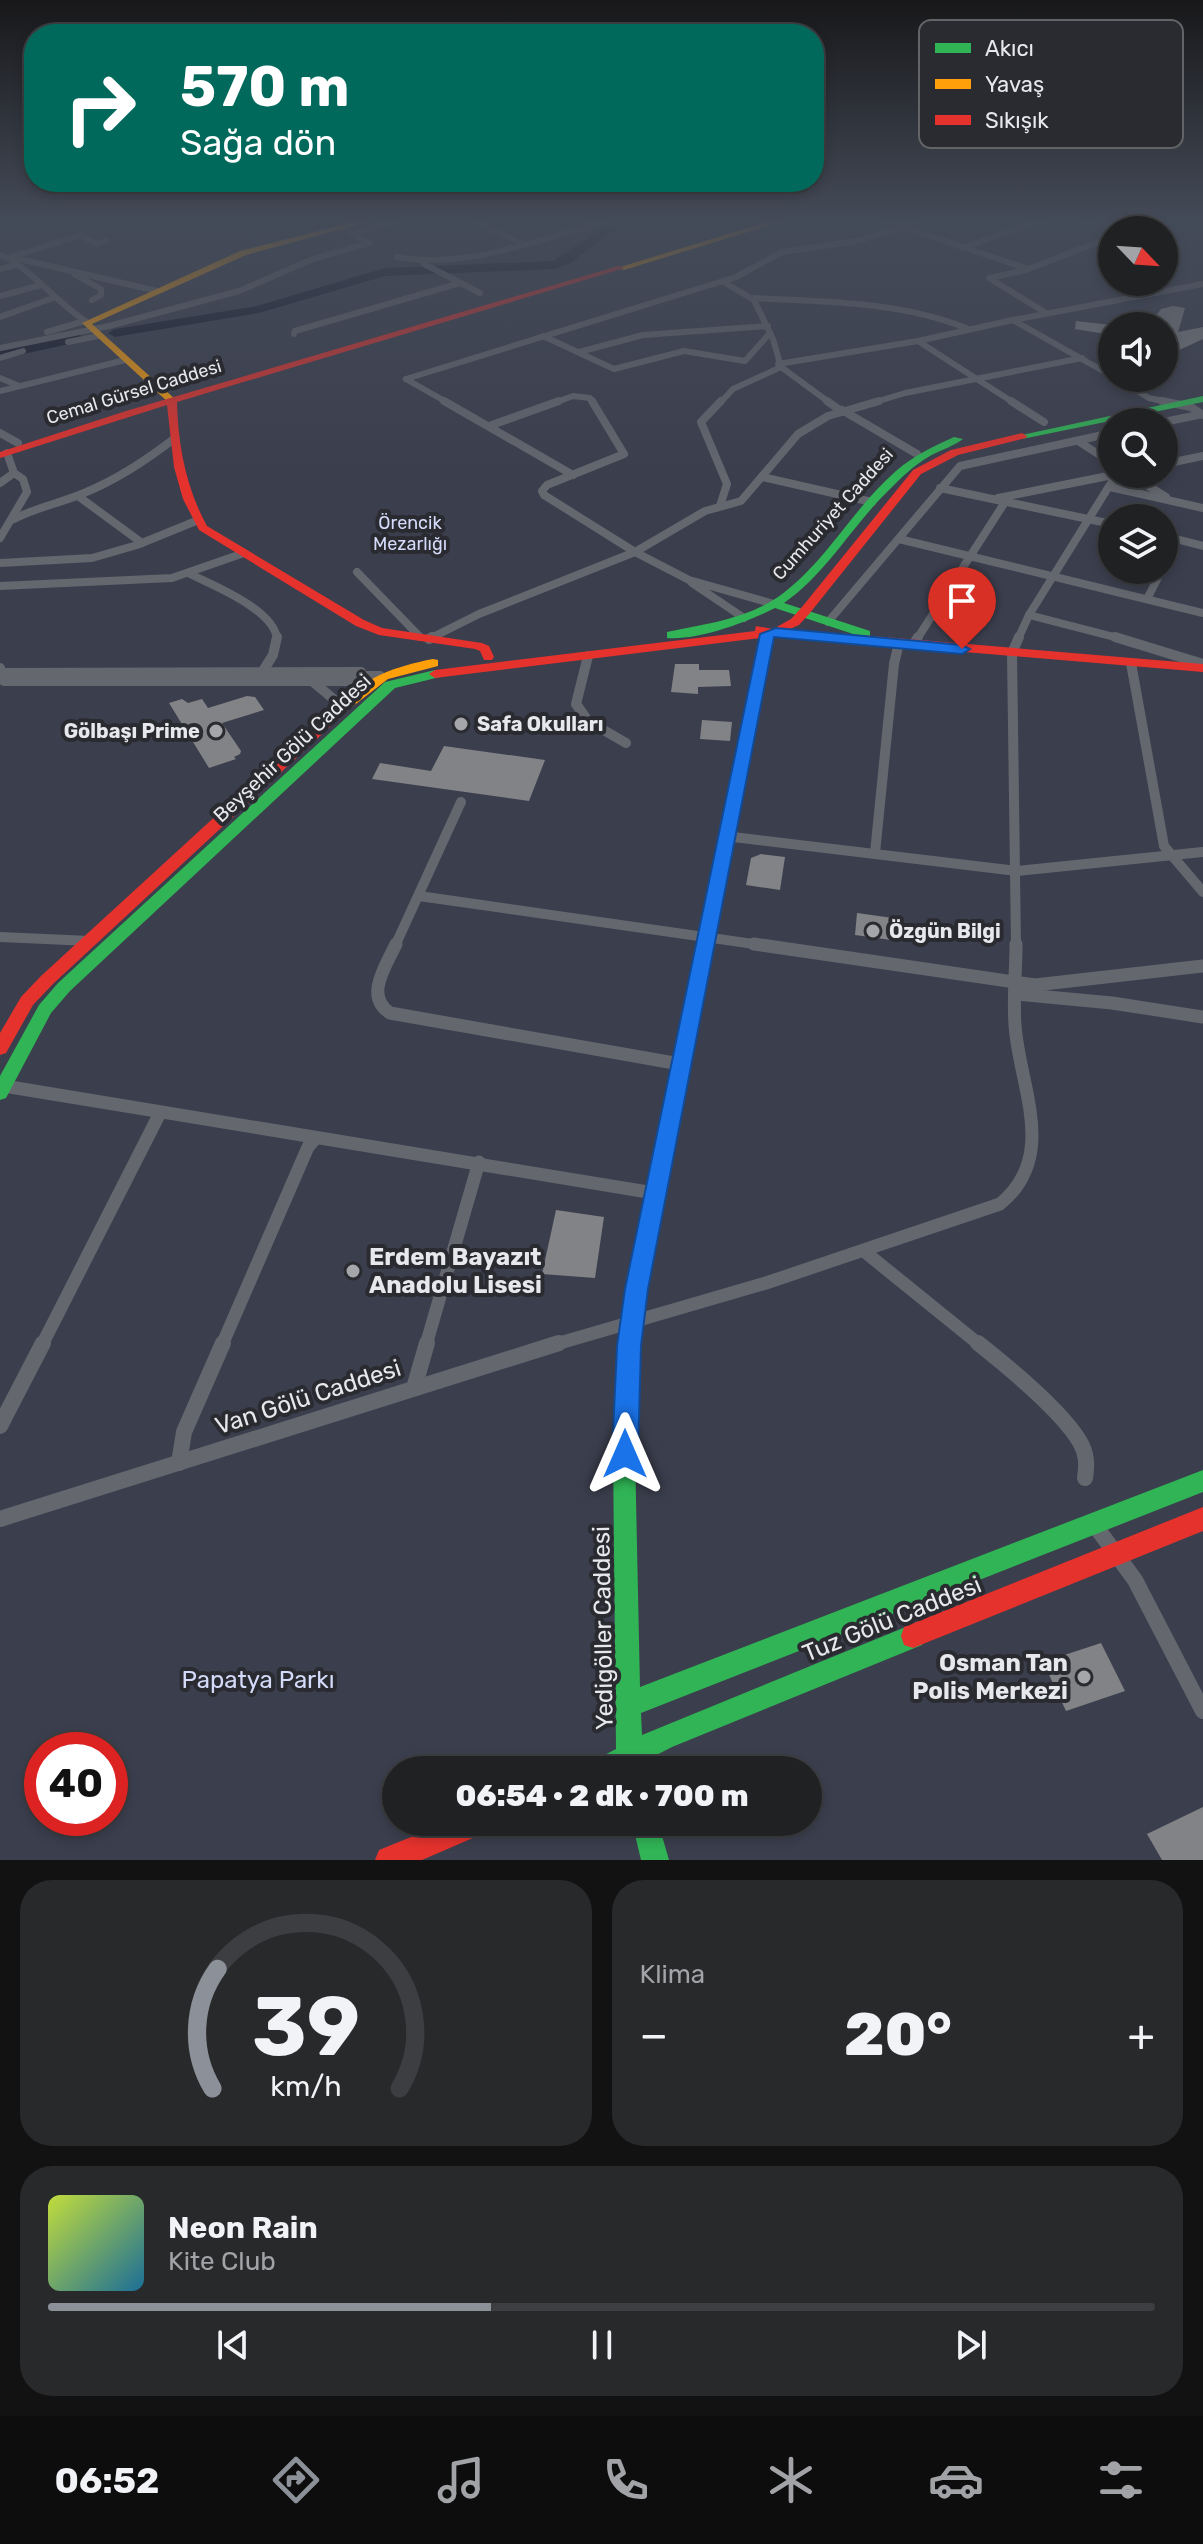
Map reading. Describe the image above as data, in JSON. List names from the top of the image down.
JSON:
{
  "streets": {
    "street": [
      "Cemal Gürsel Caddesi",
      "Cumhuriyet Caddesi",
      "Beyşehir Gölü Caddesi",
      "Van Gölü Caddesi",
      "Tuz Gölü Caddesi",
      "Yedigöller Caddesi"
    ]
  },
  "crossings": [
    ["Cumhuriyet Caddesi", "Beyşehir Gölü Caddesi"],
    ["Beyşehir Gölü Caddesi", "Yedigöller Caddesi"],
    ["Van Gölü Caddesi", "Yedigöller Caddesi"],
    ["Tuz Gölü Caddesi", "Yedigöller Caddesi"]
  ],
  "parks": ["Örencik Mezarlığı", "Papatya Parkı"],
  "places": [
    "Safa Okulları",
    "Gölbaşı Prime",
    "Özgün Bilgi",
    "Erdem Bayazıt Anadolu Lisesi",
    "Osman Tan Polis Merkezi"
  ],
  "legend": ["Akıcı", "Yavaş", "Sıkışık"],
  "north": "bottom right",
  "page": {
    "turn": ["570 m", "Sağa dön"],
    "limit": "40",
    "trip": "06:54 · 2 dk · 700 m",
    "tile": "Klima",
    "heat": ["−", "20°", "+"],
    "song": ["Neon Rain", "Kite Club"],
    "tabs": "06:52",
    "gauge": ["39", "km/h"]
  }
}
